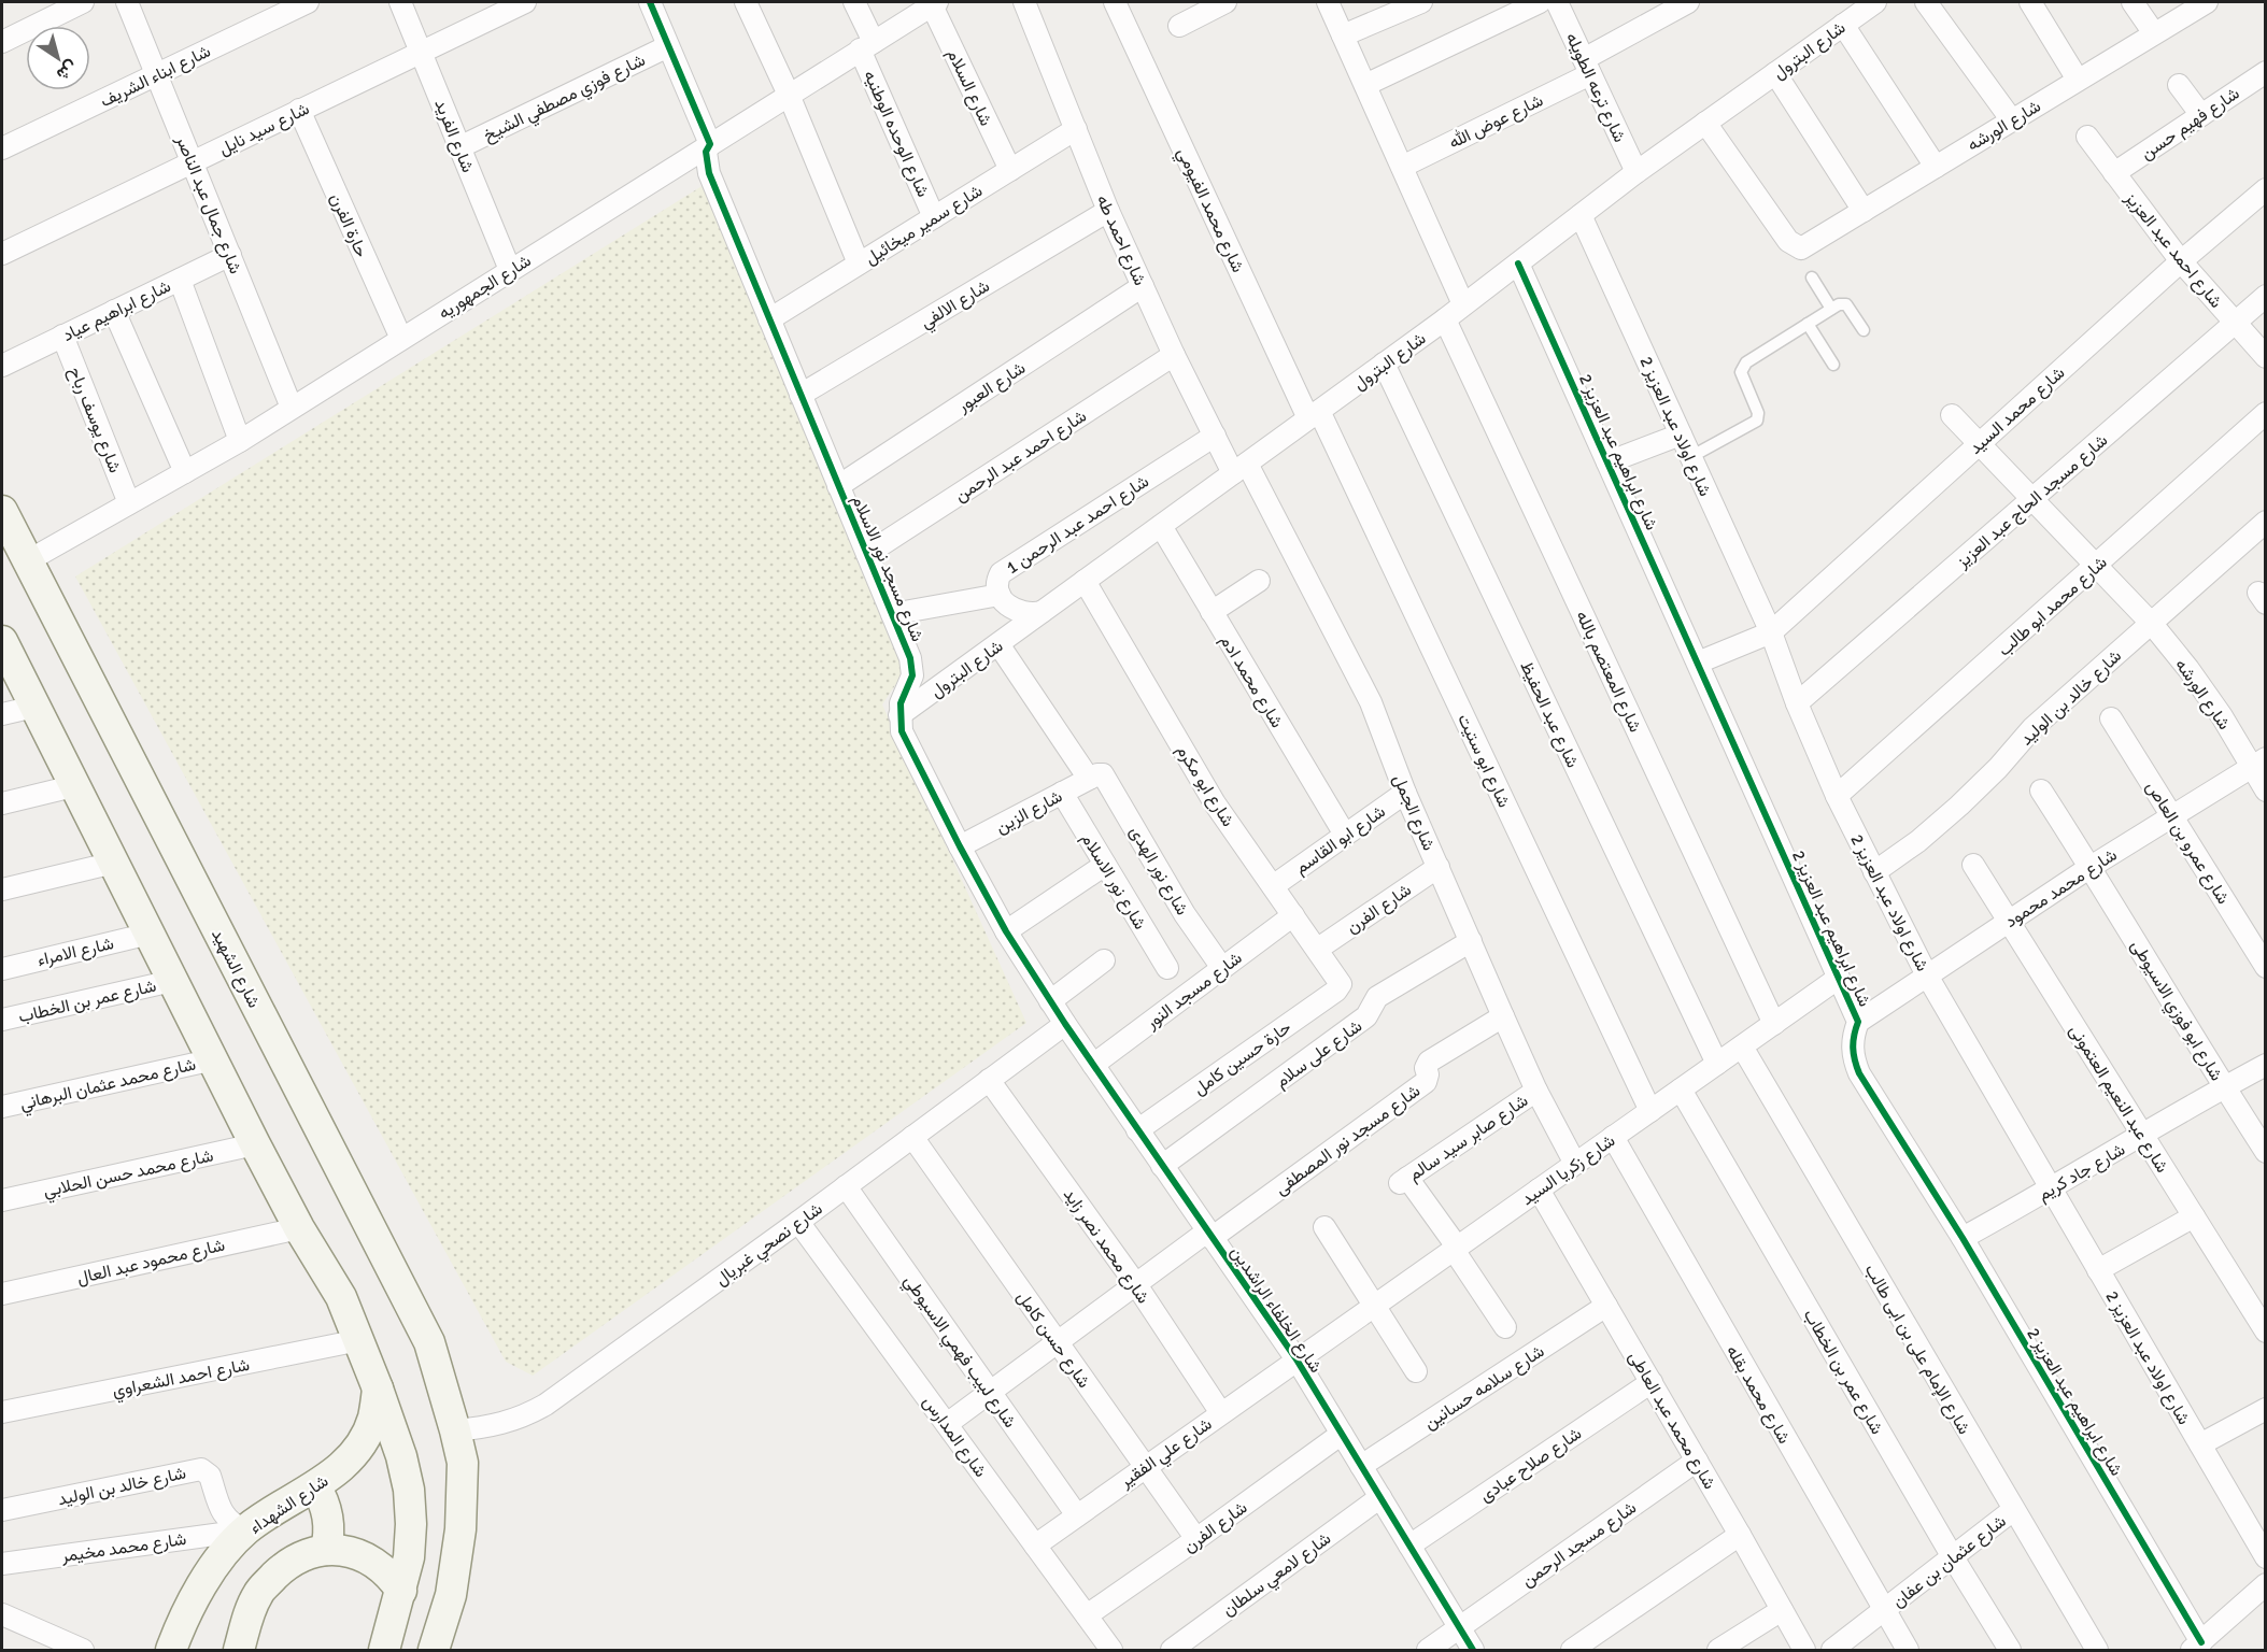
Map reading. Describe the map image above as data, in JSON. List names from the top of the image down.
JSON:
{
  "streets": {
    "street": [
      "شارع البترول",
      "شارع ابناء الشريف",
      "شارع السلام",
      "شارع ترعه الطويله",
      "شارع فوزي مصطفي الشيخ",
      "شارع عوض الله",
      "شارع فهيم حسن",
      "شارع الورشه",
      "شارع سيد نايل",
      "شارع الوحده الوطنيه",
      "شارع الفريد",
      "شارع جمال عبد الناصر",
      "شارع محمد الفيومي",
      "شارع سمير ميخائيل",
      "حارة الفرن",
      "شارع احمد طه",
      "شارع احمد عبد العزيز",
      "شارع الجمهوريه",
      "شارع الالفي",
      "شارع ابراهيم عياد",
      "شارع العبور",
      "شارع محمد السيد",
      "شارع يوسف رباح",
      "شارع اولاد عبد العزيز 2",
      "شارع ابراهيم عبد العزيز 2",
      "شارع احمد عبد الرحمن",
      "شارع مسجد الحاج عبد العزيز",
      "شارع احمد عبد الرحمن 1",
      "شارع مسجد نور الاسلام",
      "شارع محمد ابو طالب",
      "شارع المعتصم بالله",
      "شارع محمد ادم",
      "شارع خالد بن الوليد",
      "شارع عبد الحفيظ",
      "شارع ابو ستيت",
      "شارع ابو مكرم",
      "شارع الزين",
      "شارع الجمل",
      "شارع ابو القاسم",
      "شارع عمرو بن العاص",
      "شارع نور الهدى",
      "شارع نور الاسلام",
      "شارع محمد محمود",
      "شارع الفرن",
      "شارع الامراء",
      "شارع الشهيد",
      "شارع مسجد النور",
      "شارع عمر بن الخطاب",
      "شارع ابو فوزي الاسيوطى",
      "شارع على سلام",
      "حارة حسين كامل",
      "شارع محمد عثمان البرهاني",
      "شارع عبد النعيم العتمونى",
      "شارع صابر سيد سالم",
      "شارع مسجد نور المصطفى",
      "شارع زكريا السيد",
      "شارع جاد كريم",
      "شارع محمد حسن الحلابي",
      "شارع نصحي غبريال",
      "شارع محمد نصر زايد",
      "شارع محمود عبد العال",
      "شارع الخلفاء الراشدين",
      "شارع حسن كامل",
      "شارع الإمام على بن ابى طالب",
      "شارع لبيب فهمي الاسيوطي",
      "شارع احمد الشعراوي",
      "شارع سلامه حسانين",
      "شارع محمد بقله",
      "شارع محمد عبد العاطى",
      "شارع المدارس",
      "شارع علي الفقير",
      "شارع صلاح عبادى",
      "شارع الشهداء",
      "شارع مسجد الرحمن",
      "شارع محمد مخيمر",
      "شارع عثمان بن عفان",
      "شارع لامعي سلطان"
    ]
  },
  "crossings": [
    ["شارع البترول", "شارع ترعه الطويله"],
    ["شارع البترول", "شارع الورشه"],
    ["شارع البترول", "شارع محمد الفيومي"],
    ["شارع البترول", "شارع احمد طه"],
    ["شارع البترول", "شارع اولاد عبد العزيز 2"],
    ["شارع البترول", "شارع ابراهيم عبد العزيز 2"],
    ["شارع البترول", "شارع احمد عبد الرحمن 1"],
    ["شارع البترول", "شارع مسجد نور الاسلام"],
    ["شارع البترول", "شارع المعتصم بالله"],
    ["شارع البترول", "شارع محمد ادم"],
    ["شارع البترول", "شارع عبد الحفيظ"],
    ["شارع البترول", "شارع ابو ستيت"],
    ["شارع البترول", "شارع ابو مكرم"],
    ["شارع البترول", "شارع الجمل"],
    ["شارع البترول", "شارع نور الهدى"],
    ["شارع ابناء الشريف", "شارع جمال عبد الناصر"],
    ["شارع السلام", "شارع سمير ميخائيل"],
    ["شارع السلام", "شارع الجمهوريه"],
    ["شارع ترعه الطويله", "شارع عوض الله"],
    ["شارع فوزي مصطفي الشيخ", "شارع الفريد"],
    ["شارع فهيم حسن", "شارع احمد عبد العزيز"],
    ["شارع الورشه", "شارع محمد السيد"],
    ["شارع الورشه", "شارع مسجد الحاج عبد العزيز"],
    ["شارع الورشه", "شارع محمد ابو طالب"],
    ["شارع الورشه", "شارع خالد بن الوليد"],
    ["شارع الورشه", "شارع محمد محمود"],
    ["شارع سيد نايل", "شارع الفريد"],
    ["شارع سيد نايل", "شارع جمال عبد الناصر"],
    ["شارع سيد نايل", "حارة الفرن"],
    ["شارع الوحده الوطنيه", "شارع سمير ميخائيل"],
    ["شارع الوحده الوطنيه", "شارع الجمهوريه"],
    ["شارع الفريد", "شارع الجمهوريه"],
    ["شارع جمال عبد الناصر", "شارع الجمهوريه"],
    ["شارع جمال عبد الناصر", "شارع ابراهيم عياد"],
    ["شارع محمد الفيومي", "شارع ابو ستيت"],
    ["شارع سمير ميخائيل", "شارع احمد طه"],
    ["شارع سمير ميخائيل", "شارع مسجد نور الاسلام"],
    ["حارة الفرن", "شارع الجمهوريه"],
    ["شارع احمد طه", "شارع الالفي"],
    ["شارع احمد طه", "شارع العبور"],
    ["شارع احمد طه", "شارع احمد عبد الرحمن"],
    ["شارع احمد طه", "شارع احمد عبد الرحمن 1"],
    ["شارع احمد طه", "شارع الجمل"],
    ["شارع احمد عبد العزيز", "شارع محمد السيد"],
    ["شارع احمد عبد العزيز", "شارع مسجد الحاج عبد العزيز"],
    ["شارع الجمهوريه", "شارع يوسف رباح"],
    ["شارع الجمهوريه", "شارع مسجد نور الاسلام"],
    ["شارع الجمهوريه", "شارع الشهيد"],
    ["شارع الالفي", "شارع مسجد نور الاسلام"],
    ["شارع ابراهيم عياد", "شارع يوسف رباح"],
    ["شارع العبور", "شارع مسجد نور الاسلام"],
    ["شارع محمد السيد", "شارع اولاد عبد العزيز 2"],
    ["شارع محمد السيد", "شارع ابراهيم عبد العزيز 2"],
    ["شارع اولاد عبد العزيز 2", "شارع مسجد الحاج عبد العزيز"],
    ["شارع اولاد عبد العزيز 2", "شارع محمد ابو طالب"],
    ["شارع اولاد عبد العزيز 2", "شارع خالد بن الوليد"],
    ["شارع اولاد عبد العزيز 2", "شارع محمد محمود"],
    ["شارع اولاد عبد العزيز 2", "شارع جاد كريم"],
    ["شارع ابراهيم عبد العزيز 2", "شارع محمد محمود"],
    ["شارع ابراهيم عبد العزيز 2", "شارع زكريا السيد"],
    ["شارع ابراهيم عبد العزيز 2", "شارع جاد كريم"],
    ["شارع احمد عبد الرحمن", "شارع مسجد نور الاسلام"],
    ["شارع المعتصم بالله", "شارع زكريا السيد"],
    ["شارع محمد ادم", "شارع ابو القاسم"],
    ["شارع خالد بن الوليد", "شارع الشهداء"],
    ["شارع خالد بن الوليد", "شارع محمد مخيمر"],
    ["شارع عبد الحفيظ", "شارع زكريا السيد"],
    ["شارع ابو ستيت", "شارع زكريا السيد"],
    ["شارع ابو مكرم", "شارع ابو القاسم"],
    ["شارع ابو مكرم", "شارع الفرن"],
    ["شارع ابو مكرم", "شارع مسجد النور"],
    ["شارع ابو مكرم", "حارة حسين كامل"],
    ["شارع الزين", "شارع نور الهدى"],
    ["شارع الزين", "شارع نور الاسلام"],
    ["شارع الجمل", "شارع ابو القاسم"],
    ["شارع الجمل", "شارع الفرن"],
    ["شارع الجمل", "شارع على سلام"],
    ["شارع الجمل", "شارع صابر سيد سالم"],
    ["شارع الجمل", "شارع مسجد نور المصطفى"],
    ["شارع الجمل", "شارع زكريا السيد"],
    ["شارع عمرو بن العاص", "شارع محمد محمود"],
    ["شارع نور الهدى", "شارع مسجد النور"],
    ["شارع محمد محمود", "شارع ابو فوزي الاسيوطى"],
    ["شارع محمد محمود", "شارع عبد النعيم العتمونى"],
    ["شارع الفرن", "شارع الخلفاء الراشدين"],
    ["شارع الفرن", "شارع حسن كامل"],
    ["شارع الفرن", "شارع المدارس"],
    ["شارع الشهيد", "شارع نصحي غبريال"],
    ["شارع مسجد النور", "شارع الخلفاء الراشدين"],
    ["شارع عمر بن الخطاب", "شارع زكريا السيد"],
    ["شارع عمر بن الخطاب", "شارع عثمان بن عفان"],
    ["شارع ابو فوزي الاسيوطى", "شارع جاد كريم"],
    ["شارع على سلام", "شارع الخلفاء الراشدين"],
    ["حارة حسين كامل", "شارع الخلفاء الراشدين"],
    ["شارع عبد النعيم العتمونى", "شارع جاد كريم"],
    ["شارع صابر سيد سالم", "شارع زكريا السيد"],
    ["شارع مسجد نور المصطفى", "شارع محمد نصر زايد"],
    ["شارع مسجد نور المصطفى", "شارع الخلفاء الراشدين"],
    ["شارع مسجد نور المصطفى", "شارع حسن كامل"],
    ["شارع مسجد نور المصطفى", "شارع لبيب فهمي الاسيوطي"],
    ["شارع مسجد نور المصطفى", "شارع المدارس"],
    ["شارع زكريا السيد", "شارع الخلفاء الراشدين"],
    ["شارع زكريا السيد", "شارع الإمام على بن ابى طالب"],
    ["شارع زكريا السيد", "شارع محمد بقله"],
    ["شارع زكريا السيد", "شارع محمد عبد العاطى"],
    ["شارع زكريا السيد", "شارع علي الفقير"],
    ["شارع نصحي غبريال", "شارع محمد نصر زايد"],
    ["شارع نصحي غبريال", "شارع الخلفاء الراشدين"],
    ["شارع نصحي غبريال", "شارع حسن كامل"],
    ["شارع نصحي غبريال", "شارع لبيب فهمي الاسيوطي"],
    ["شارع نصحي غبريال", "شارع المدارس"],
    ["شارع محمد نصر زايد", "شارع علي الفقير"],
    ["شارع الخلفاء الراشدين", "شارع سلامه حسانين"],
    ["شارع الخلفاء الراشدين", "شارع علي الفقير"],
    ["شارع الخلفاء الراشدين", "شارع صلاح عبادى"],
    ["شارع الخلفاء الراشدين", "شارع مسجد الرحمن"],
    ["شارع الخلفاء الراشدين", "شارع لامعي سلطان"],
    ["شارع حسن كامل", "شارع علي الفقير"],
    ["شارع الإمام على بن ابى طالب", "شارع عثمان بن عفان"],
    ["شارع لبيب فهمي الاسيوطي", "شارع علي الفقير"],
    ["شارع سلامه حسانين", "شارع محمد عبد العاطى"],
    ["شارع محمد بقله", "شارع عثمان بن عفان"],
    ["شارع محمد عبد العاطى", "شارع صلاح عبادى"],
    ["شارع محمد عبد العاطى", "شارع مسجد الرحمن"],
    ["شارع المدارس", "شارع علي الفقير"],
    ["شارع الشهداء", "شارع محمد مخيمر"]
  ],
  "north": "bottom right"
}
